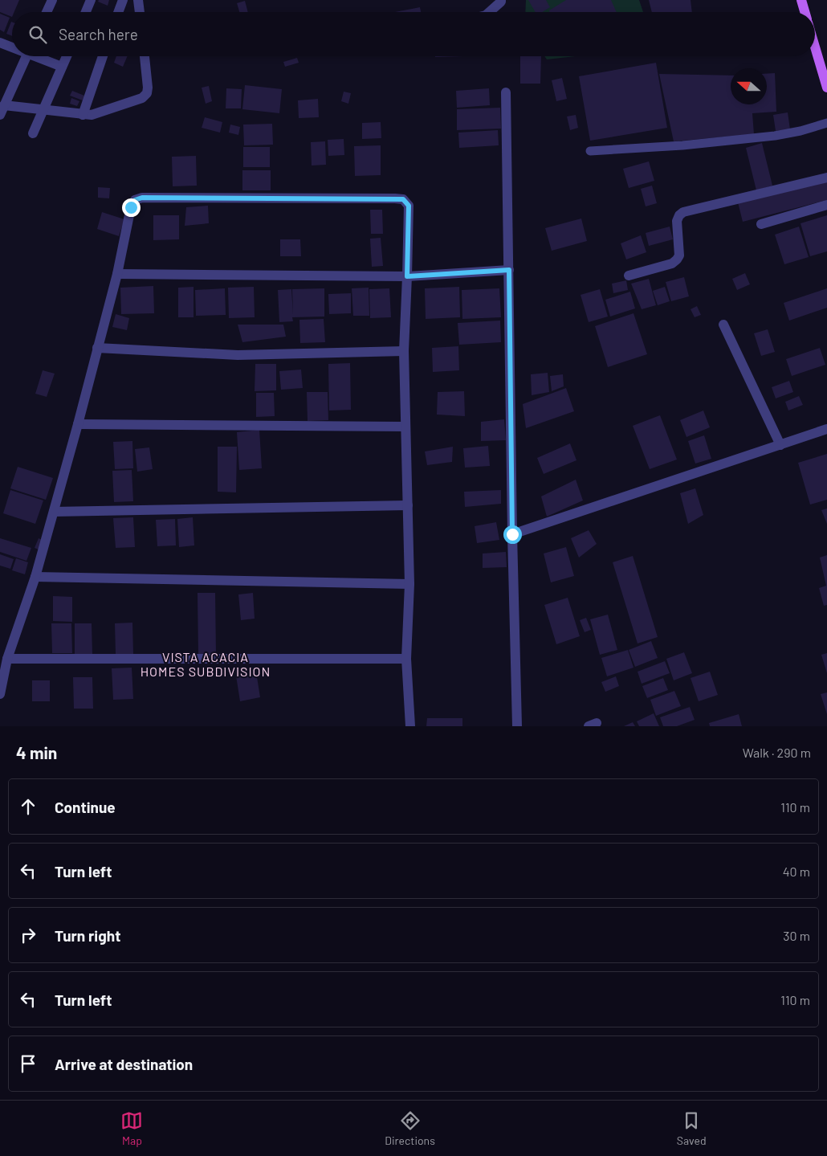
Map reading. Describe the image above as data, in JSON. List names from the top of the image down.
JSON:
{
  "districts": ["VISTA ACACIA HOMES SUBDIVISION"],
  "north": "left",
  "page": {
    "search": "Search here",
    "heading": ["4 min", "Walk · 290 m"],
    "list": [
      ["Continue", "110 m"],
      ["Turn left", "40 m"],
      ["Turn right", "30 m"],
      ["Turn left", "110 m"],
      "Arrive at destination"
    ],
    "nav": ["Map", "Directions", "Saved"]
  }
}
